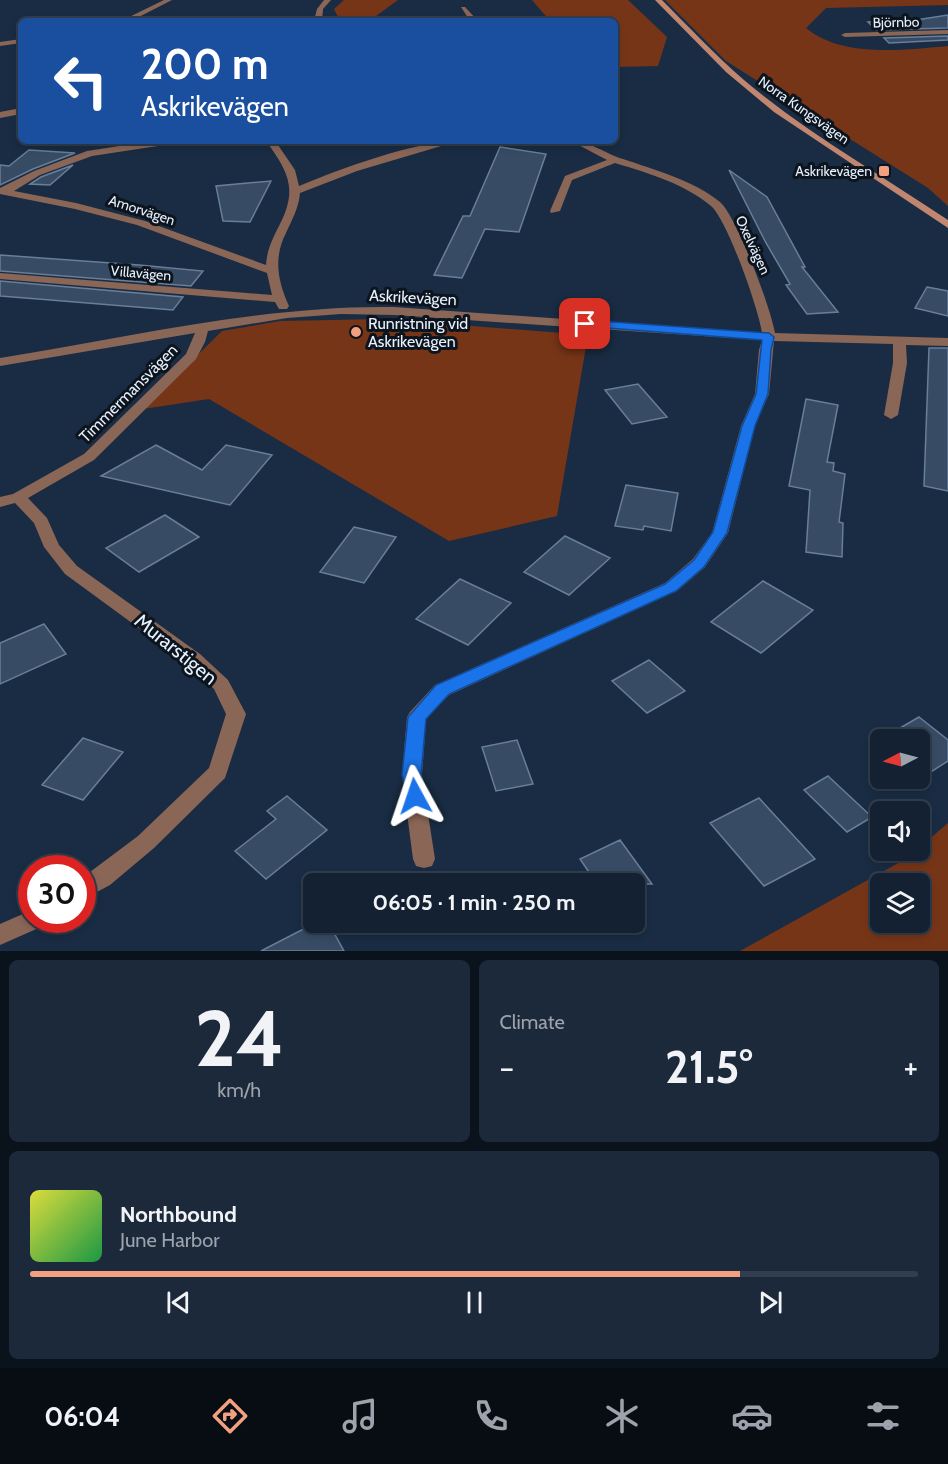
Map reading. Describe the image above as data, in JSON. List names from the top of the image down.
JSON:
{
  "streets": {
    "main road": ["Norra Kungsvägen"],
    "street": [
      "Björnbo",
      "Amorvägen",
      "Oxelvägen",
      "Villavägen",
      "Askrikevägen",
      "Timmermansvägen",
      "Murarstigen"
    ]
  },
  "crossings": [
    ["Oxelvägen", "Askrikevägen"],
    ["Askrikevägen", "Timmermansvägen"],
    ["Timmermansvägen", "Murarstigen"]
  ],
  "places": {
    "transit": ["Askrikevägen"],
    "other": ["Runristning vid Askrikevägen"]
  },
  "north": "left",
  "page": {
    "turn": ["200 m", "Askrikevägen"],
    "limit": "30",
    "trip": "06:05 · 1 min · 250 m",
    "tile": [
      ["24", "km/h"],
      "Climate"
    ],
    "heat": ["−", "21.5°", "+"],
    "song": ["Northbound", "June Harbor"],
    "tabs": "06:04"
  }
}
